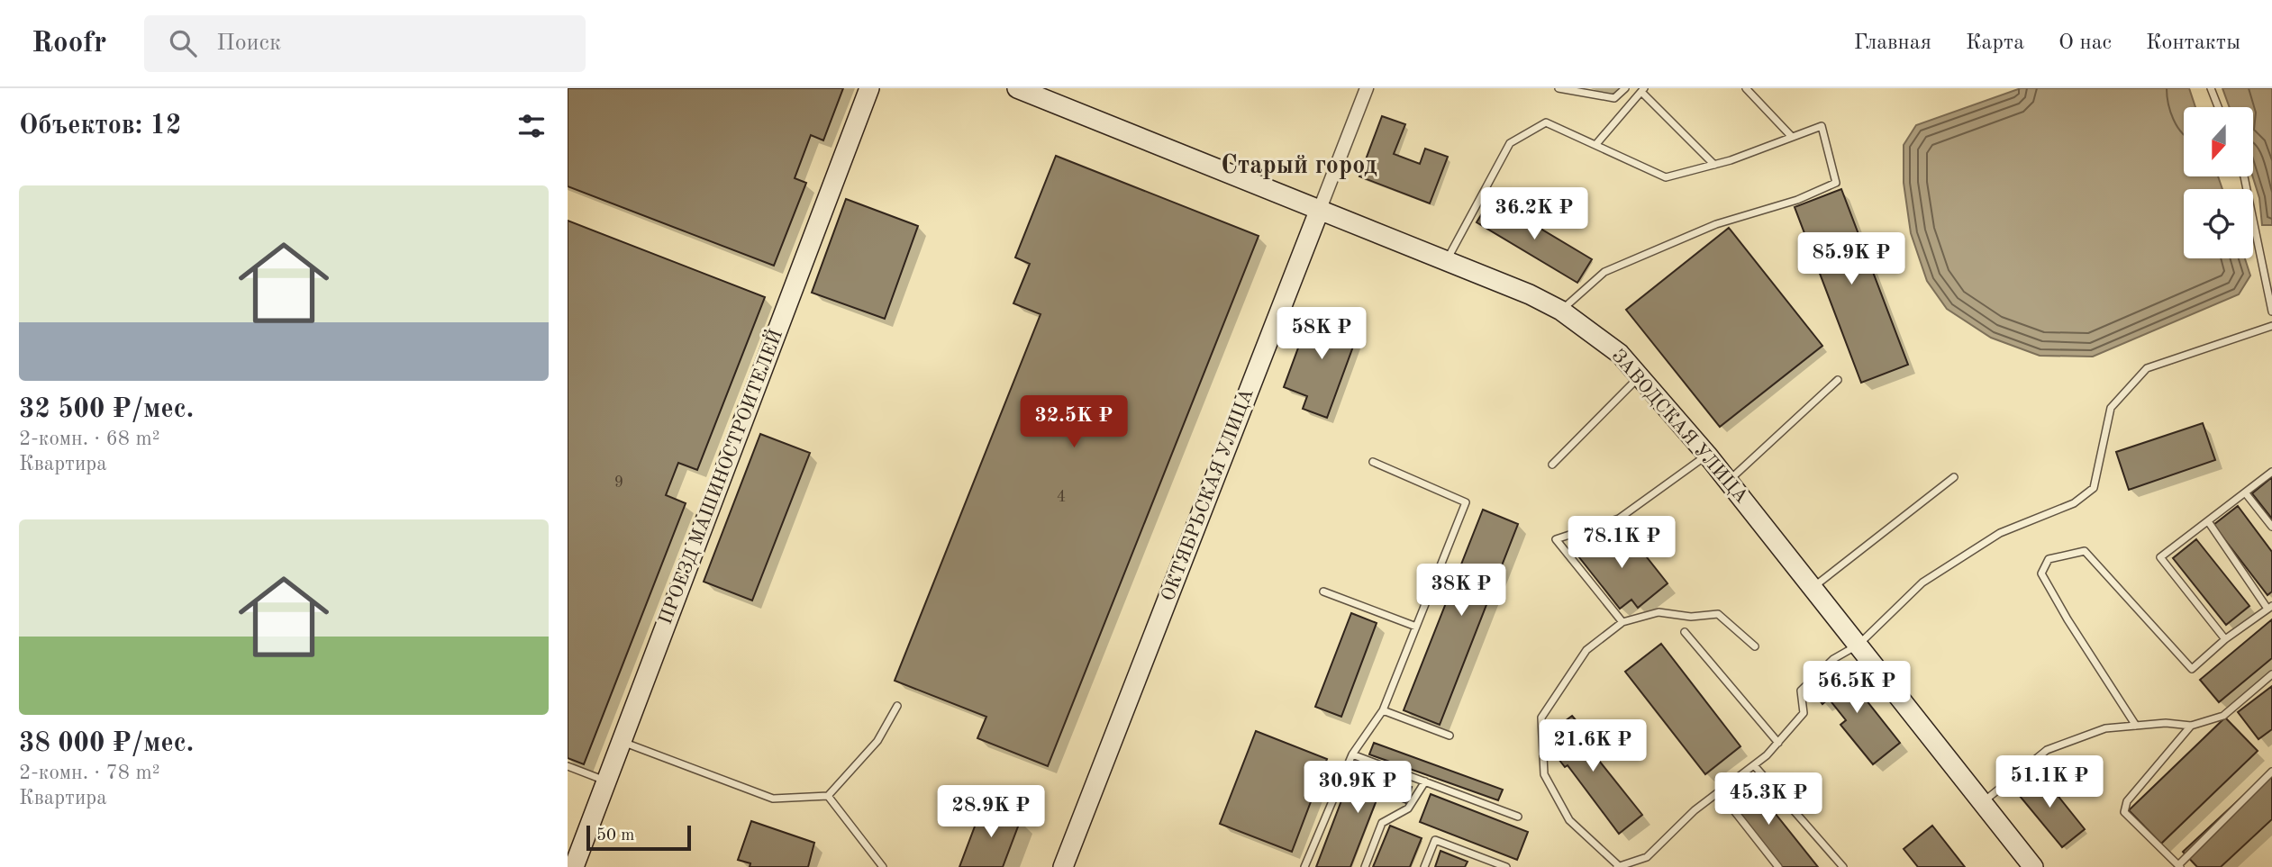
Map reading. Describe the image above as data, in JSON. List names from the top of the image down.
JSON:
{
  "streets": {
    "street": ["ЗАВОДСКАЯ УЛИЦА", "ПРОЕЗД МАШИНОСТРОИТЕЛЕЙ", "ОКТЯБРЬСКАЯ УЛИЦА"]
  },
  "crossings": [
    ["ЗАВОДСКАЯ УЛИЦА", "ОКТЯБРЬСКАЯ УЛИЦА"]
  ],
  "districts": ["Старый город"],
  "house_numbers": ["9", "4"],
  "scale_bar": "50 m",
  "north": "bottom",
  "page": {
    "header": "Roofr",
    "search": "Поиск",
    "nav": [
      "Главная",
      "Карта",
      "О нас",
      "Контакты"
    ],
    "heading": "Объектов: 12",
    "list": [
      {
        "name": "32 500 ₽/мес.",
        "note": "2-комн. · 68 m² · Квартира"
      },
      {
        "name": "38 000 ₽/мес.",
        "note": "2-комн. · 78 m² · Квартира"
      }
    ],
    "price": [
      "36.2K ₽",
      "85.9K ₽",
      "58K ₽",
      "32.5K ₽",
      "78.1K ₽",
      "38K ₽",
      "56.5K ₽",
      "21.6K ₽",
      "51.1K ₽",
      "30.9K ₽",
      "45.3K ₽",
      "28.9K ₽"
    ],
    "scale": "50 m"
  }
}
